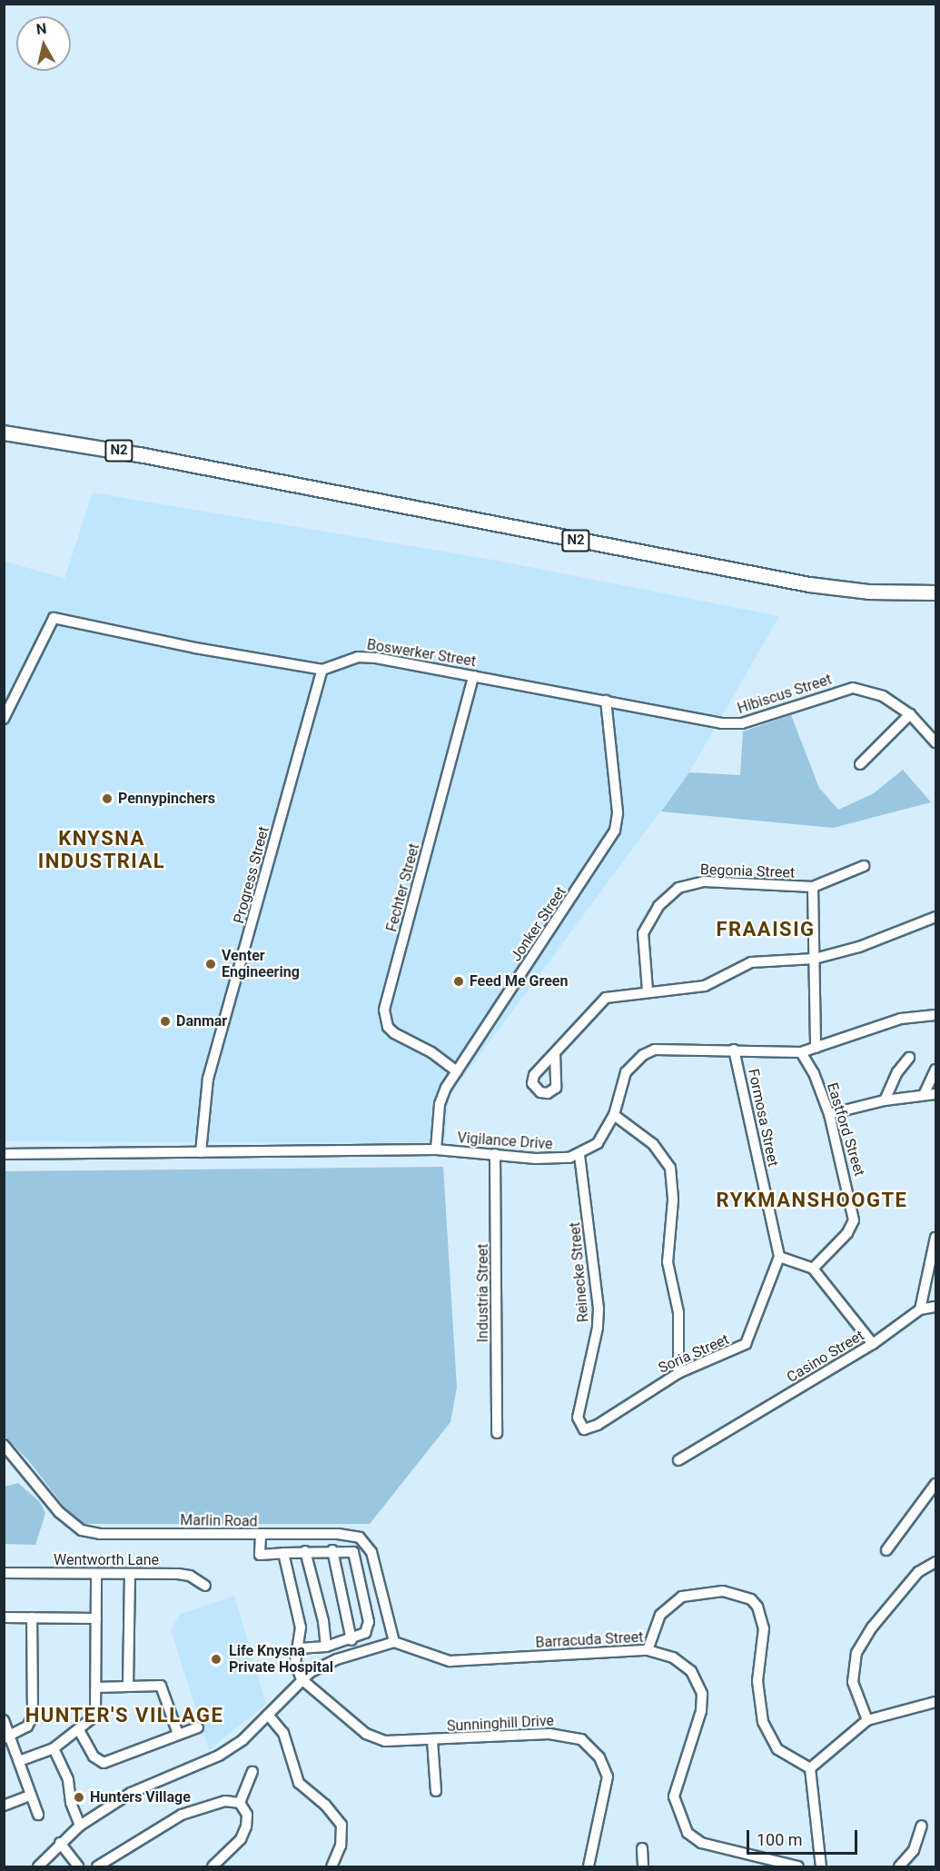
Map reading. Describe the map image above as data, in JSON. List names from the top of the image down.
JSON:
{
  "streets": {
    "highway": ["N2"],
    "street": [
      "Boswerker Street",
      "Hibiscus Street",
      "Begonia Street",
      "Progress Street",
      "Fechter Street",
      "Jonker Street",
      "Formosa Street",
      "Eastford Street",
      "Vigilance Drive",
      "Reinecke Street",
      "Industria Street",
      "Soria Street",
      "Casino Street",
      "Marlin Road",
      "Wentworth Lane",
      "Barracuda Street",
      "Sunninghill Drive"
    ]
  },
  "crossings": [
    ["Boswerker Street", "Hibiscus Street"],
    ["Boswerker Street", "Progress Street"],
    ["Boswerker Street", "Fechter Street"],
    ["Boswerker Street", "Jonker Street"],
    ["Progress Street", "Vigilance Drive"],
    ["Fechter Street", "Jonker Street"],
    ["Jonker Street", "Vigilance Drive"],
    ["Formosa Street", "Vigilance Drive"],
    ["Formosa Street", "Soria Street"],
    ["Eastford Street", "Vigilance Drive"],
    ["Vigilance Drive", "Reinecke Street"],
    ["Vigilance Drive", "Industria Street"],
    ["Reinecke Street", "Soria Street"],
    ["Marlin Road", "Barracuda Street"]
  ],
  "districts": [
    "KNYSNA INDUSTRIAL",
    "FRAAISIG",
    "RYKMANSHOOGTE",
    "HUNTER'S VILLAGE"
  ],
  "places": [
    "Pennypinchers",
    "Venter Engineering",
    "Feed Me Green",
    "Danmar",
    "Life Knysna Private Hospital",
    "Hunters Village"
  ],
  "scale_bar": "100 m",
  "north": "top"
}
